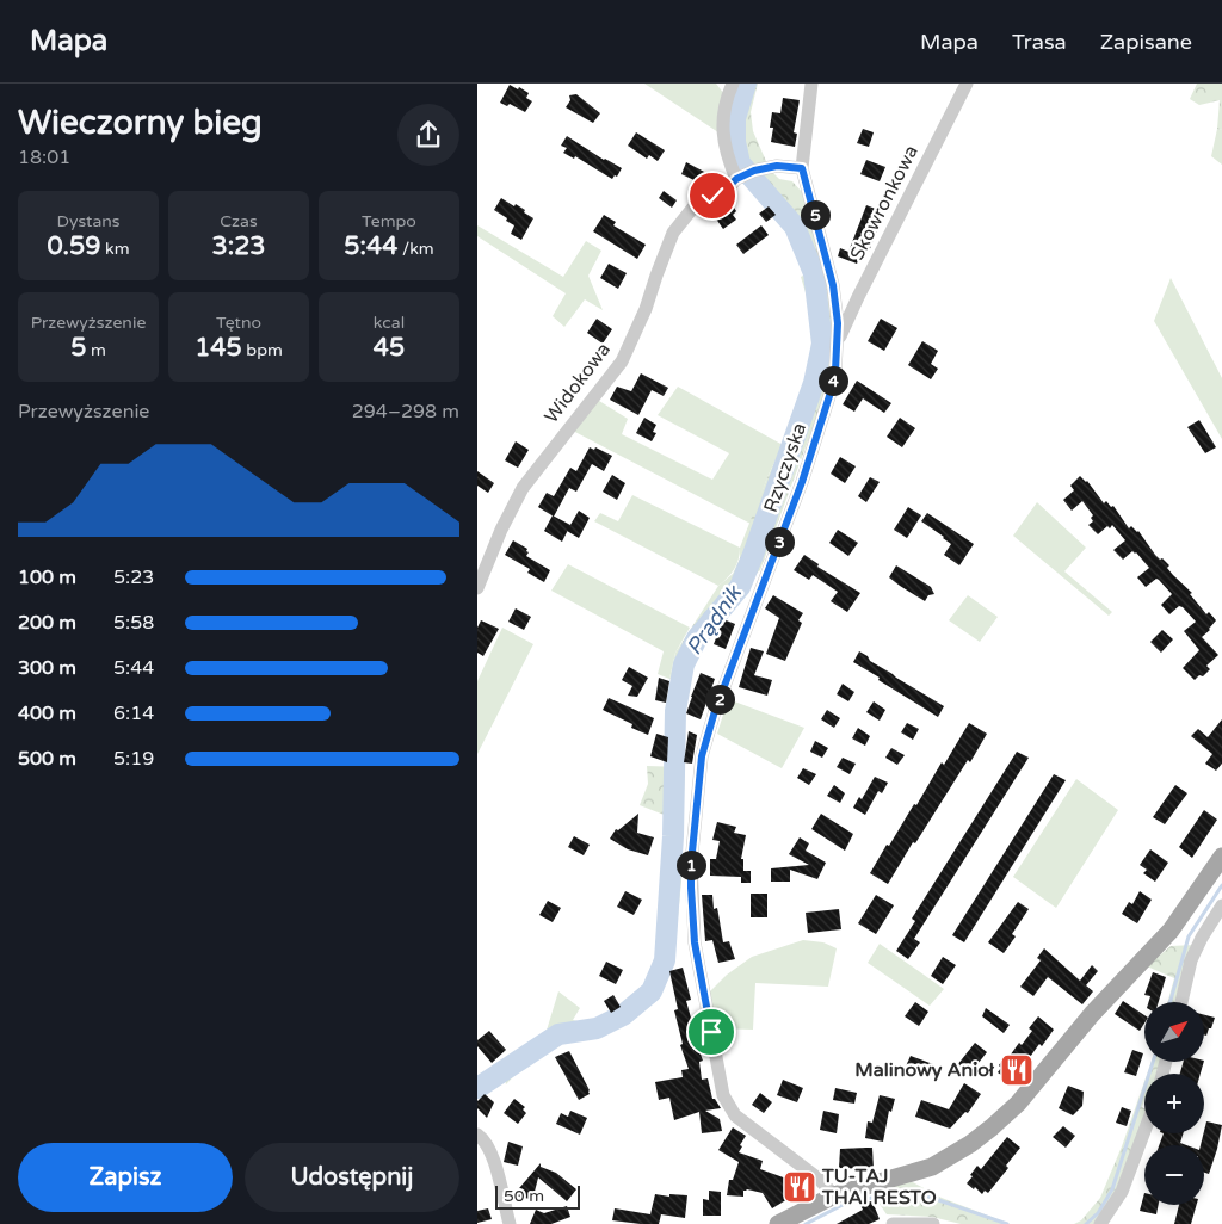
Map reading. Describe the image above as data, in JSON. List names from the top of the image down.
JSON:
{
  "streets": {
    "street": ["Skowronkowa", "Widokowa", "Rzyczyska"]
  },
  "crossings": [
    ["Skowronkowa", "Rzyczyska"],
    ["Widokowa", "Rzyczyska"]
  ],
  "water": ["Prądnik"],
  "places": {
    "restaurant": ["Malinowy Anioł", "TU-TAJ THAI RESTO"]
  },
  "scale_bar": "50 m",
  "north": "top right",
  "page": {
    "header": "Mapa",
    "nav": ["Mapa", "Trasa", "Zapisane"],
    "heading": ["Wieczorny bieg", "18:01"],
    "stats": [
      ["Dystans", "0.59 km"],
      ["Czas", "3:23"],
      ["Tempo", "5:44 /km"],
      ["Przewyższenie", "5 m"],
      ["Tętno", "145 bpm"],
      ["kcal", "45"]
    ],
    "pins": [
      "5",
      "4",
      "3",
      "2",
      "1"
    ],
    "chart": ["Przewyższenie", "294–298 m"],
    "list": [
      {
        "name": "100 m",
        "note": "5:23"
      },
      {
        "name": "200 m",
        "note": "5:58"
      },
      {
        "name": "300 m",
        "note": "5:44"
      },
      {
        "name": "400 m",
        "note": "6:14"
      },
      {
        "name": "500 m",
        "note": "5:19"
      }
    ],
    "map_buttons": ["+", "−"],
    "buttons": ["Zapisz", "Udostępnij"],
    "scale": "50 m"
  }
}
